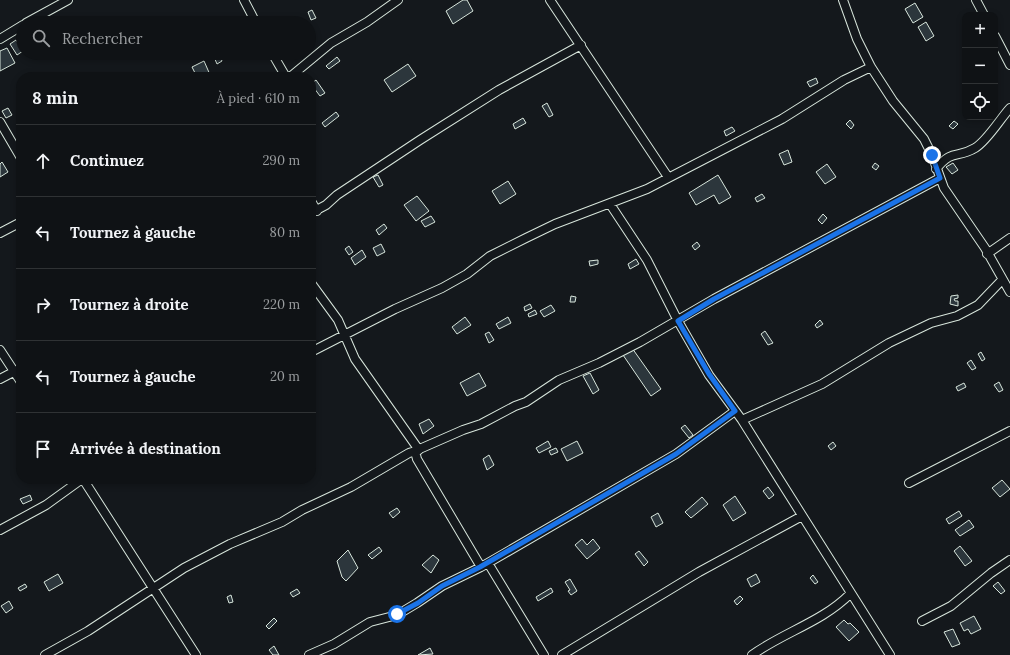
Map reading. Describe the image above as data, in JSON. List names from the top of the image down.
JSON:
{
  "page": {
    "map_buttons": ["+", "−"],
    "search": "Rechercher",
    "heading": ["8 min", "À pied · 610 m"],
    "list": [
      ["Continuez", "290 m"],
      ["Tournez à gauche", "80 m"],
      ["Tournez à droite", "220 m"],
      ["Tournez à gauche", "20 m"],
      "Arrivée à destination"
    ]
  }
}
